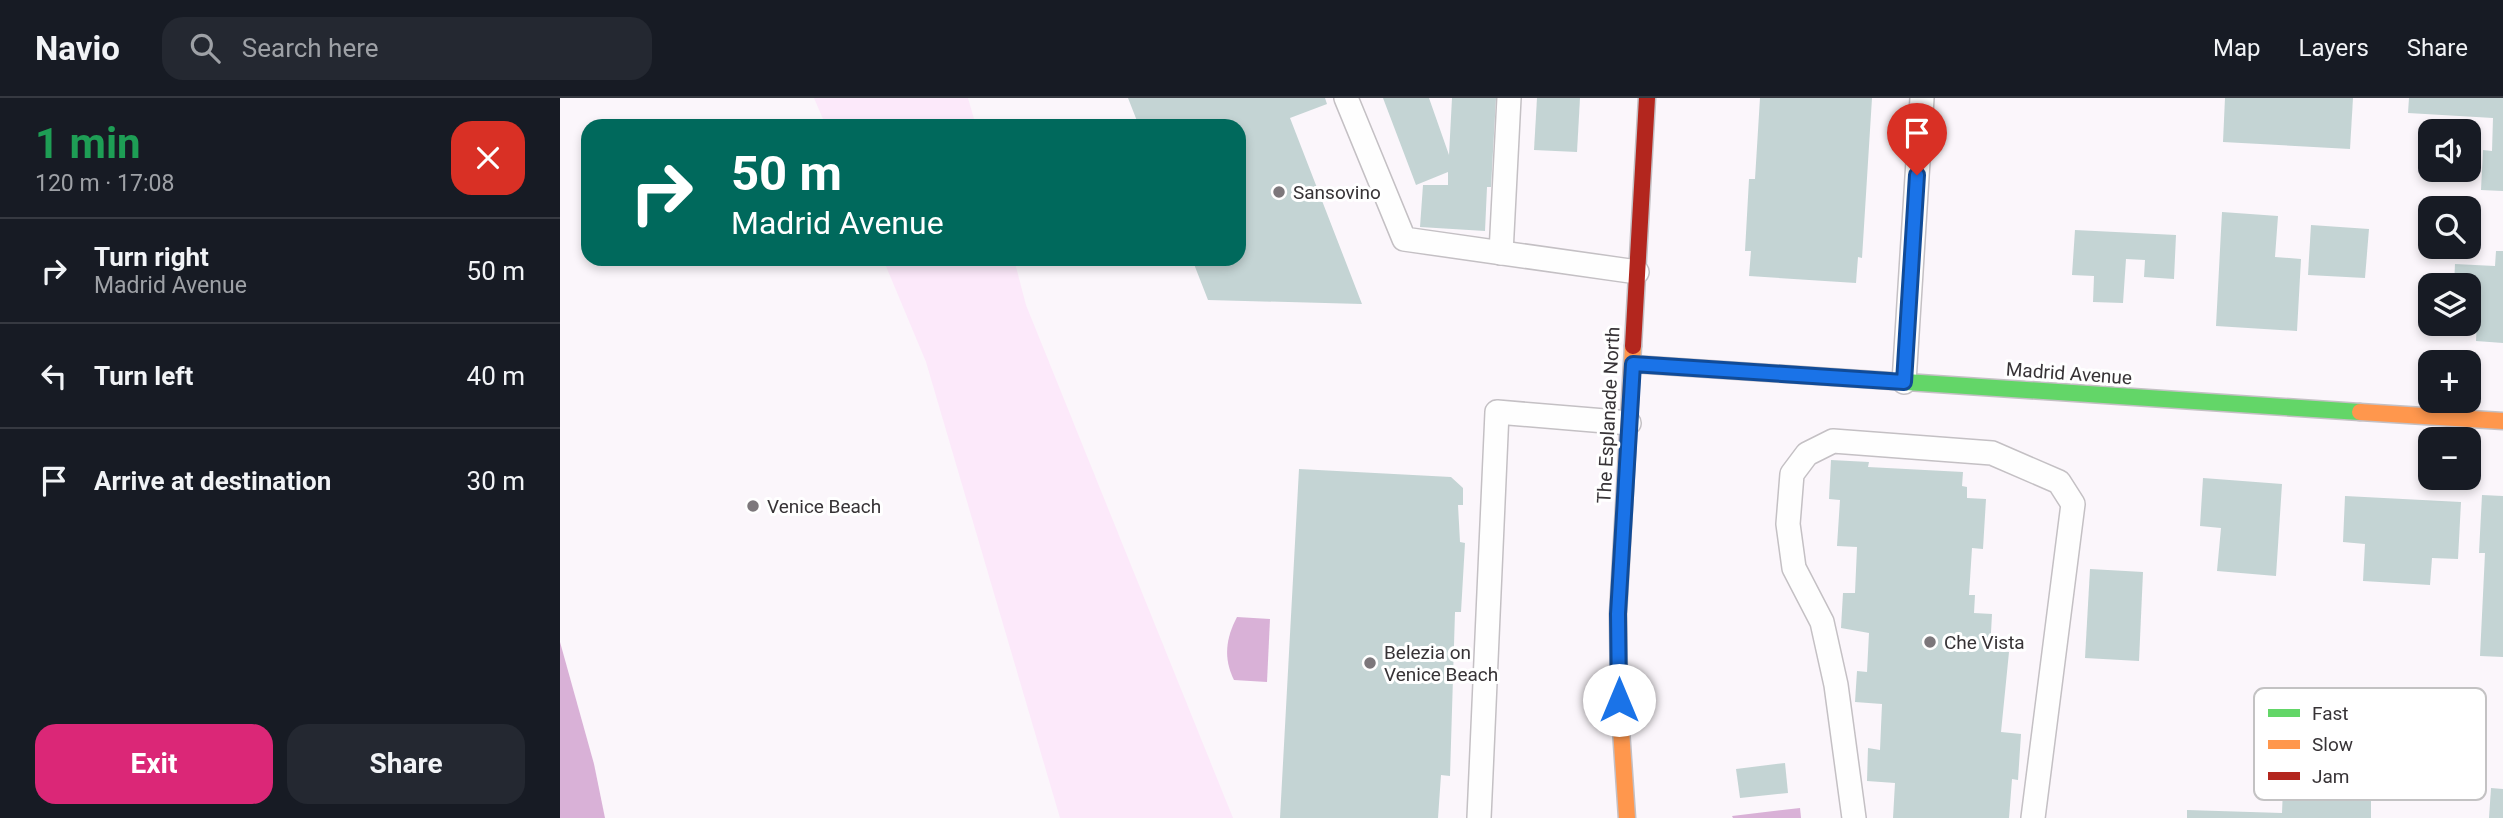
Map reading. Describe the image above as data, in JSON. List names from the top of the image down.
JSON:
{
  "streets": {
    "street": ["Madrid Avenue", "The Esplanade North"]
  },
  "crossings": [
    ["Madrid Avenue", "The Esplanade North"]
  ],
  "places": [
    "Sansovino",
    "Venice Beach",
    "Che Vista",
    "Belezia on Venice Beach"
  ],
  "legend": ["Fast", "Slow", "Jam"],
  "page": {
    "header": "Navio",
    "search": "Search here",
    "nav": ["Map", "Layers", "Share"],
    "heading": ["1 min", "120 m · 17:08"],
    "map_buttons": ["+", "−"],
    "turn": ["50 m", "Madrid Avenue"],
    "list": [
      {
        "name": "Turn right",
        "note": "Madrid Avenue",
        "value": "50 m"
      },
      {
        "name": "Turn left",
        "value": "40 m"
      },
      {
        "name": "Arrive at destination",
        "value": "30 m"
      }
    ],
    "buttons": ["Exit", "Share"]
  }
}
